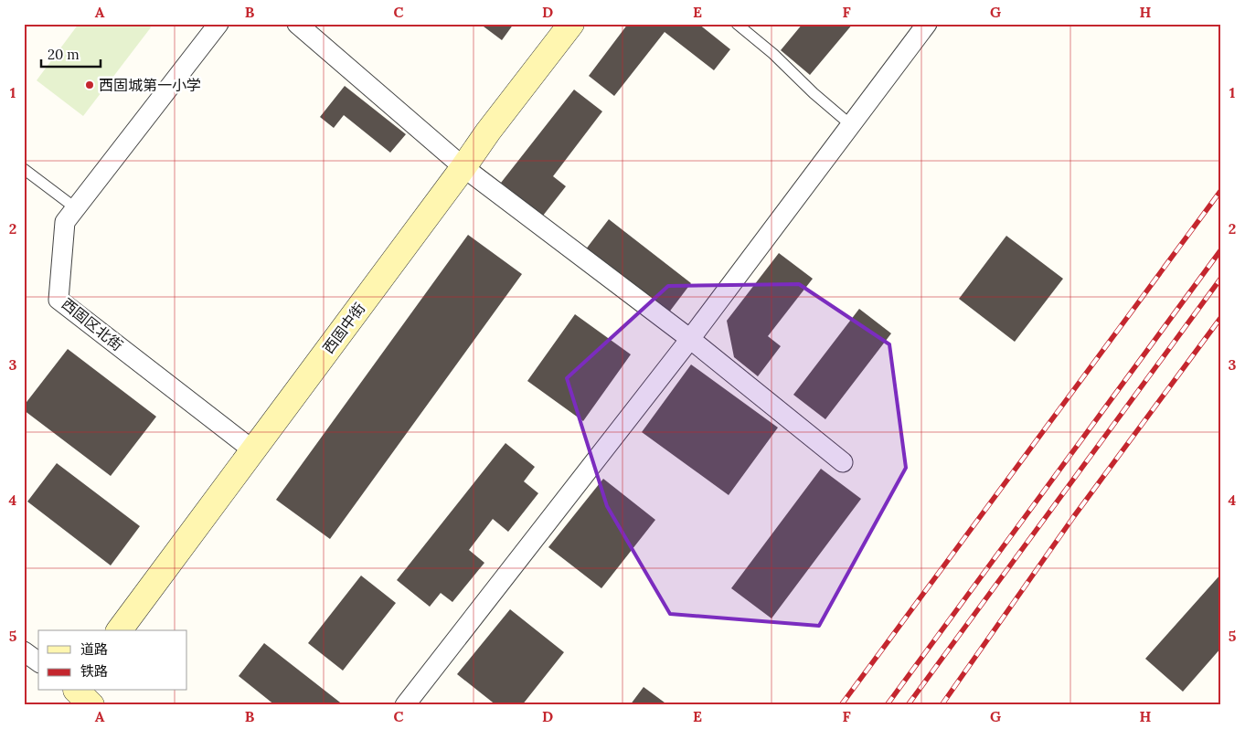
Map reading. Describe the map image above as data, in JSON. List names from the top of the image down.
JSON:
{
  "streets": {
    "street": ["西固区北街", "西固中街"]
  },
  "crossings": [
    ["西固区北街", "西固中街"]
  ],
  "places": ["西固城第一小学"],
  "legend": ["道路", "铁路"],
  "scale_bar": "20 m",
  "grid": {
    "columns": [
      "A",
      "B",
      "C",
      "D",
      "E",
      "F",
      "G",
      "H"
    ],
    "rows": [
      "1",
      "2",
      "3",
      "4",
      "5"
    ]
  }
}
